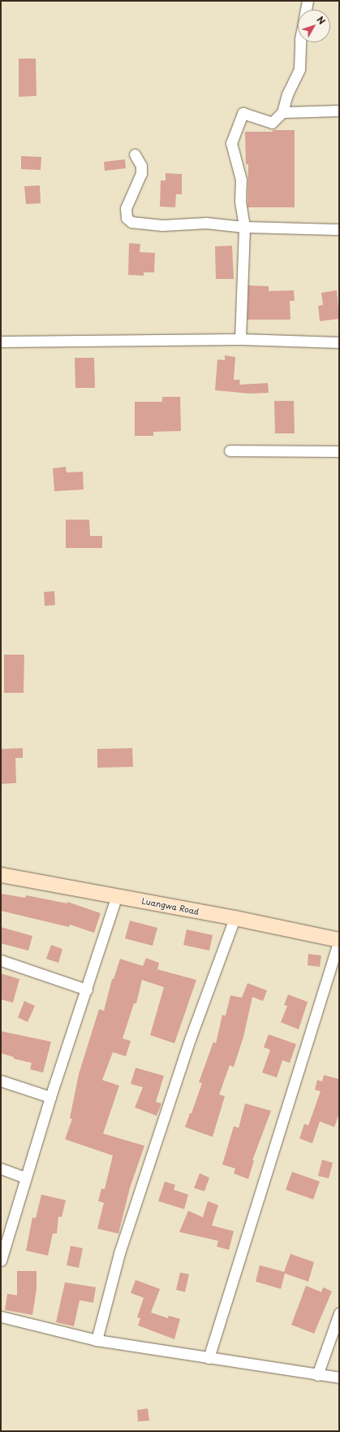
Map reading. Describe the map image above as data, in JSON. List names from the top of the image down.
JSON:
{
  "streets": {
    "street": ["Luangwa Road"]
  },
  "north": "top right"
}
